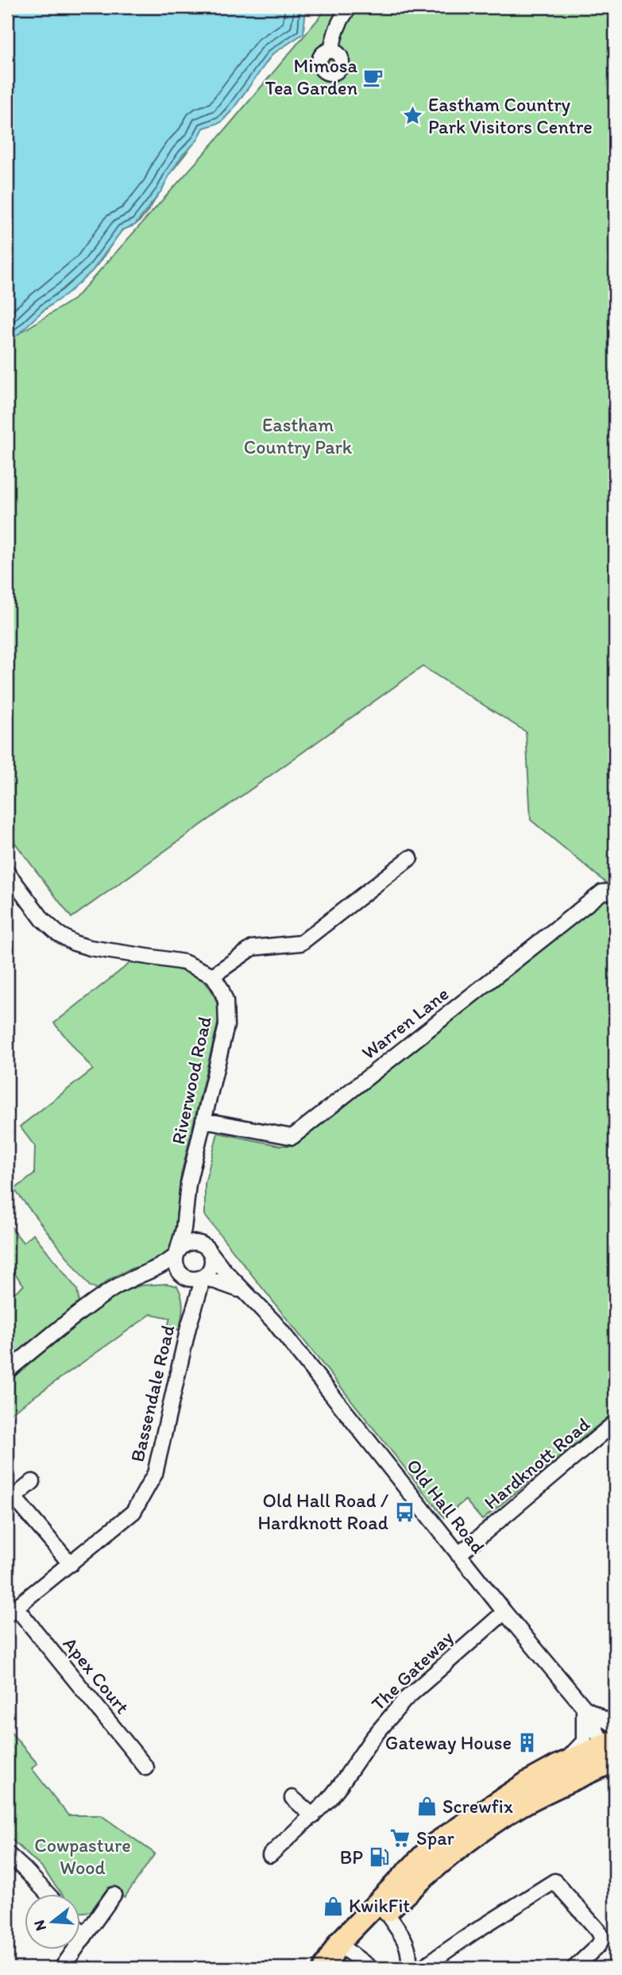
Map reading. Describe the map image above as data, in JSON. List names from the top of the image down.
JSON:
{
  "streets": {
    "street": [
      "Warren Lane",
      "Riverwood Road",
      "Bassendale Road",
      "Hardknott Road",
      "Old Hall Road",
      "The Gateway",
      "Apex Court"
    ]
  },
  "crossings": [
    ["Warren Lane", "Riverwood Road"],
    ["Riverwood Road", "Bassendale Road"],
    ["Riverwood Road", "Old Hall Road"],
    ["Bassendale Road", "Old Hall Road"],
    ["Bassendale Road", "Apex Court"],
    ["Hardknott Road", "Old Hall Road"],
    ["Old Hall Road", "The Gateway"]
  ],
  "parks": ["Eastham Country Park", "Cowpasture Wood"],
  "places": {
    "cafe": ["Mimosa Tea Garden"],
    "place": ["Eastham Country Park Visitors Centre"],
    "bus stop": ["Old Hall Road / Hardknott Road"],
    "building": ["Gateway House"],
    "shop": ["Screwfix", "KwikFit"],
    "supermarket": ["Spar"],
    "fuel station": ["BP"]
  },
  "north": "left"
}
